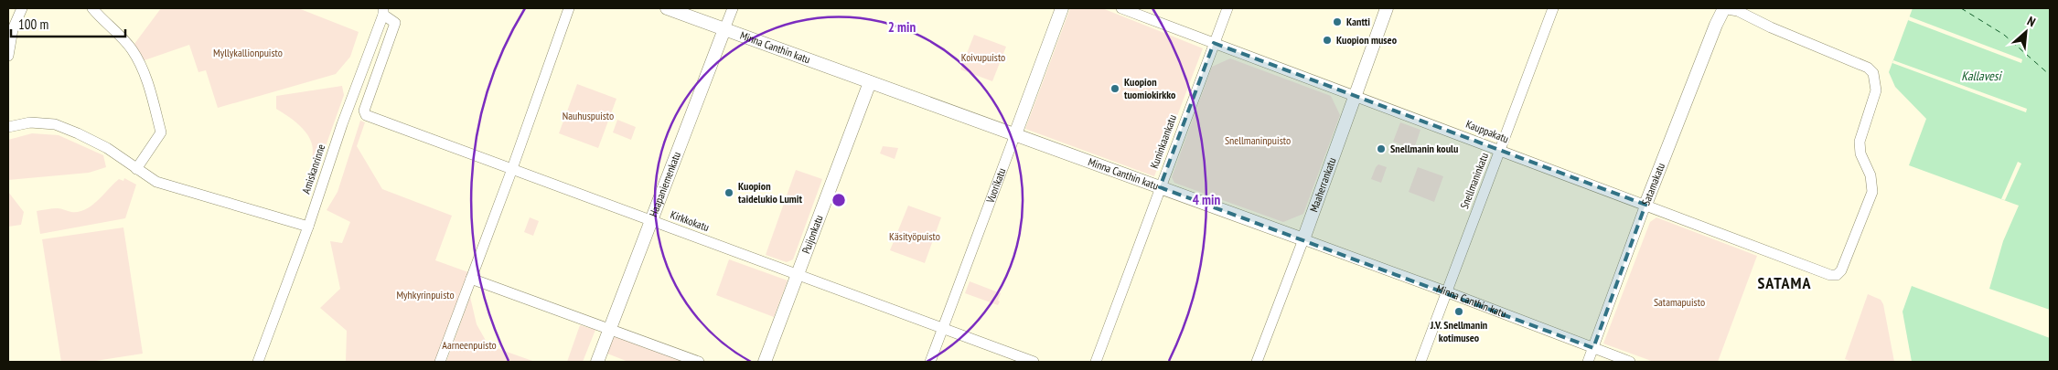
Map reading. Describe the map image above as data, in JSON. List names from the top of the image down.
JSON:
{
  "streets": {
    "main road": [
      "Minna Canthin katu",
      "Haapaniemenkatu",
      "Satamakatu",
      "Vuorikatu",
      "Maaherrankatu",
      "Puijonkatu"
    ],
    "street": [
      "Kauppakatu",
      "Kuninkaankatu",
      "Amiskanrinne",
      "Snellmaninkatu",
      "Kirkkokatu"
    ]
  },
  "crossings": [
    ["Minna Canthin katu", "Kuninkaankatu"],
    ["Minna Canthin katu", "Snellmaninkatu"],
    ["Minna Canthin katu", "Haapaniemenkatu"],
    ["Minna Canthin katu", "Satamakatu"],
    ["Minna Canthin katu", "Vuorikatu"],
    ["Minna Canthin katu", "Maaherrankatu"],
    ["Minna Canthin katu", "Puijonkatu"],
    ["Kauppakatu", "Kuninkaankatu"],
    ["Kauppakatu", "Snellmaninkatu"],
    ["Kauppakatu", "Satamakatu"],
    ["Kauppakatu", "Maaherrankatu"],
    ["Amiskanrinne", "Kirkkokatu"],
    ["Haapaniemenkatu", "Kirkkokatu"],
    ["Vuorikatu", "Kirkkokatu"],
    ["Kirkkokatu", "Puijonkatu"]
  ],
  "districts": ["SATAMA"],
  "water": ["Kallavesi"],
  "parks": [
    "Myllykallionpuisto",
    "Koivupuisto",
    "Nauhuspuisto",
    "Snellmaninpuisto",
    "Käsityöpuisto",
    "Myhkyrinpuisto",
    "Satamapuisto",
    "Aarneenpuisto"
  ],
  "places": [
    "Kantti",
    "Kuopion museo",
    "Kuopion tuomiokirkko",
    "Snellmanin koulu",
    "Kuopion taidelukio Lumit",
    "J.V. Snellmanin kotimuseo"
  ],
  "scale_bar": "100 m",
  "north": "top right",
  "rings": ["2 min", "4 min"]
}
